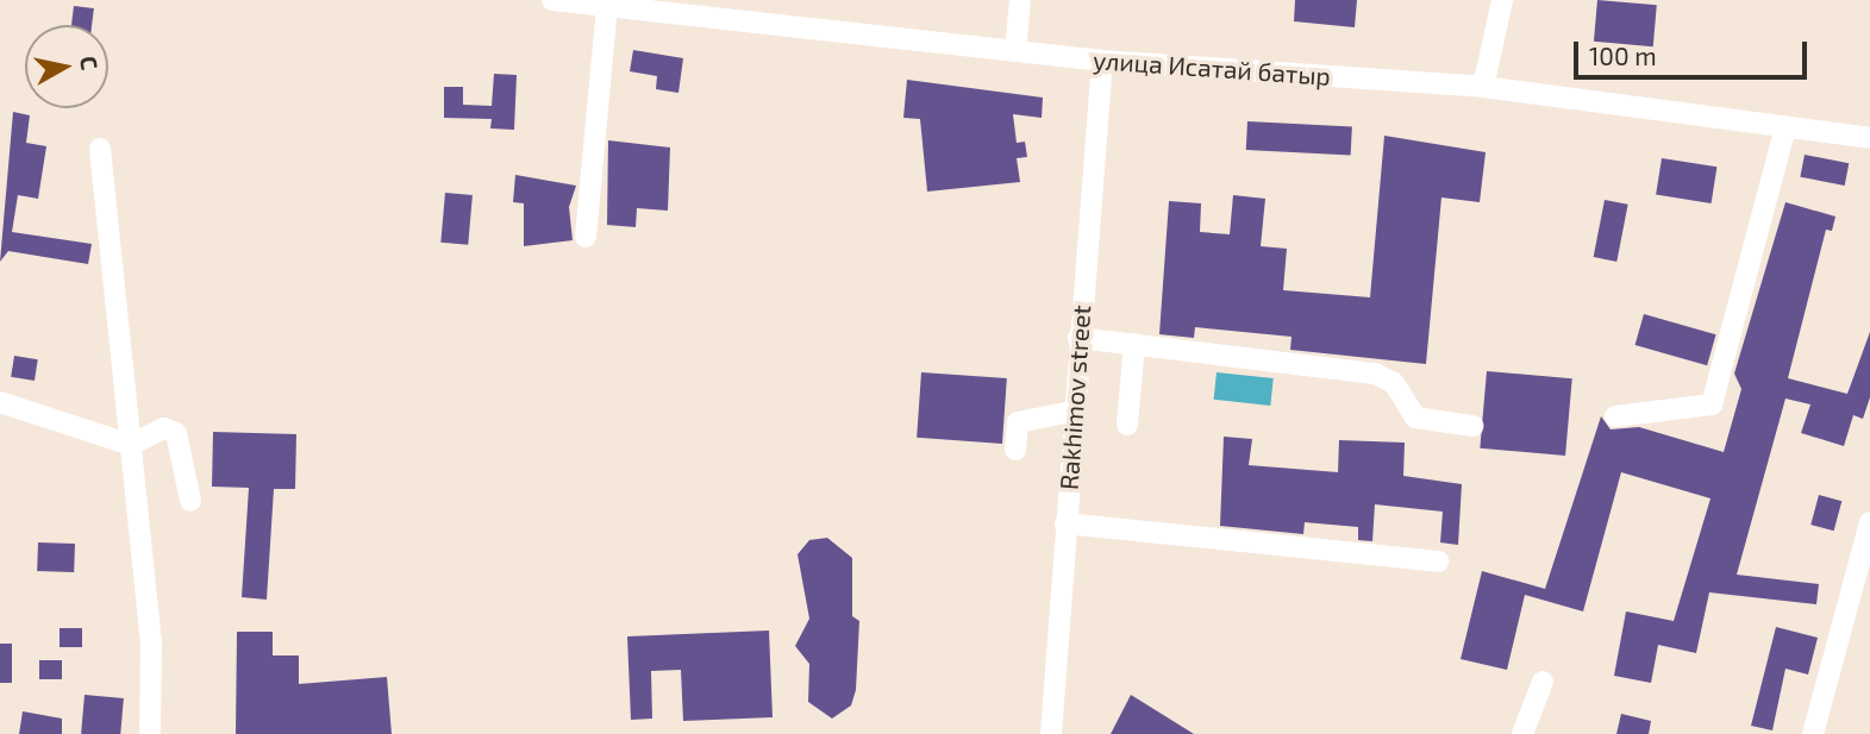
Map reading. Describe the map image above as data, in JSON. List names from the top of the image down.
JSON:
{
  "streets": {
    "street": ["улица Исатай батыр", "Rakhimov street"]
  },
  "crossings": [
    ["улица Исатай батыр", "Rakhimov street"]
  ],
  "scale_bar": "100 m",
  "north": "right"
}
